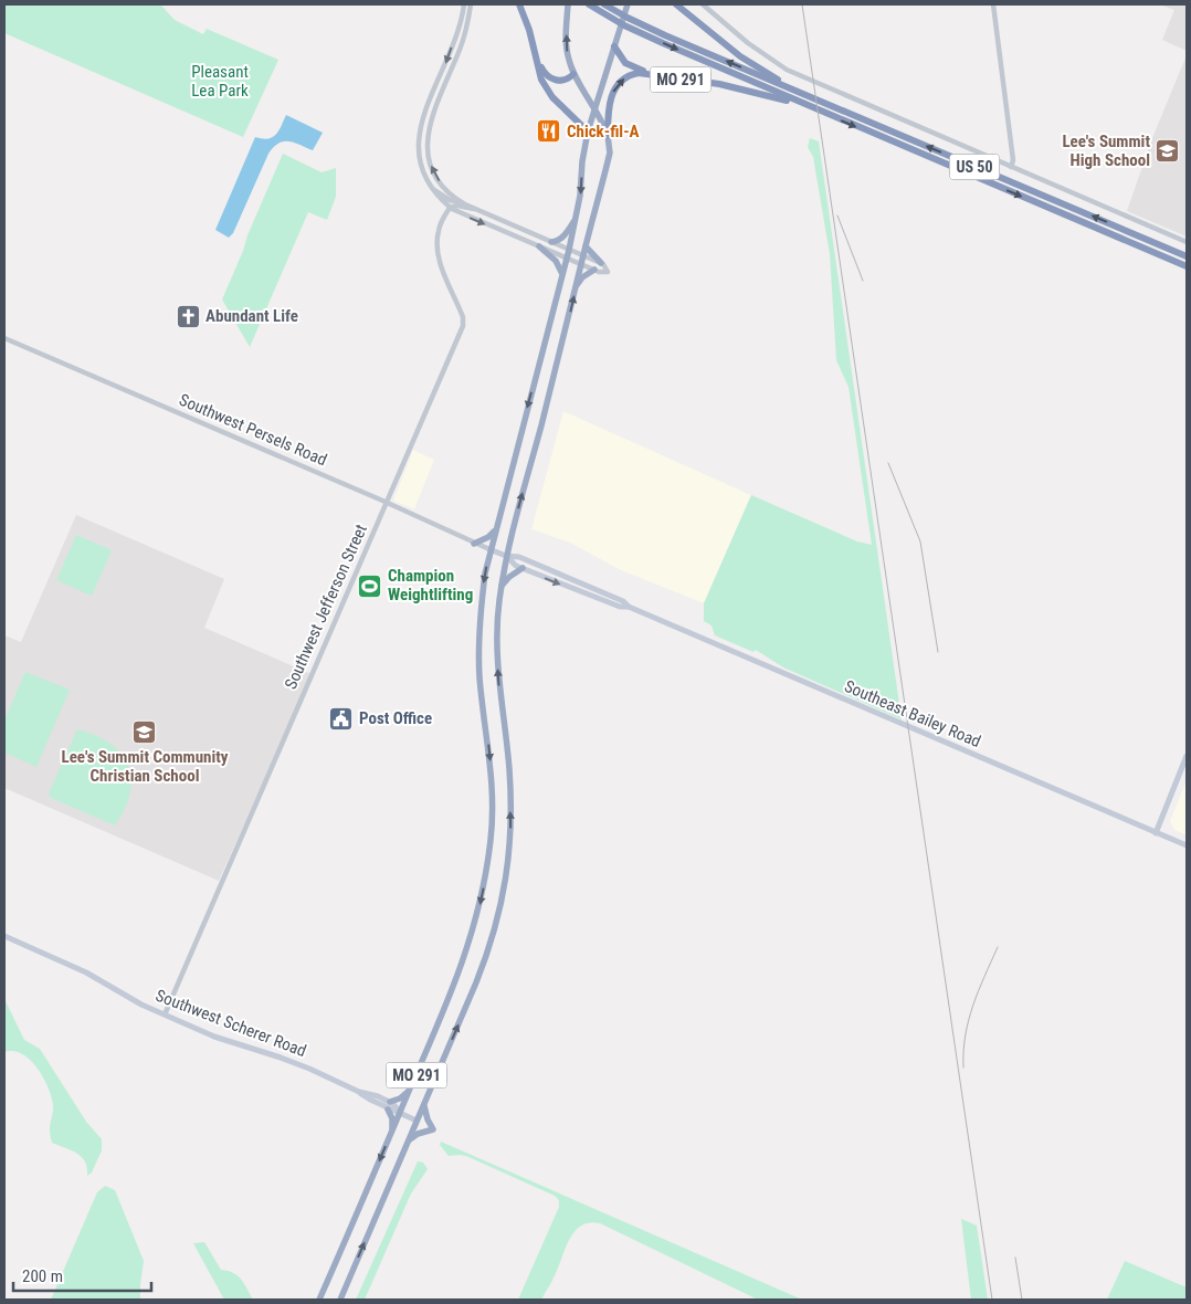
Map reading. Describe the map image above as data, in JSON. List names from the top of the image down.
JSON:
{
  "streets": {
    "highway": ["MO 291", "US 50"],
    "main road": ["Southeast Bailey Road", "Southwest Scherer Road"],
    "street": ["Southwest Persels Road", "Southwest Jefferson Street"]
  },
  "crossings": [
    ["MO 291", "US 50"],
    ["MO 291", "Southwest Persels Road"],
    ["MO 291", "Southeast Bailey Road"],
    ["MO 291", "Southwest Scherer Road"],
    ["Southwest Persels Road", "Southwest Jefferson Street"],
    ["Southwest Persels Road", "Southeast Bailey Road"],
    ["Southwest Jefferson Street", "Southwest Scherer Road"]
  ],
  "parks": ["Pleasant Lea Park"],
  "places": {
    "restaurant": ["Chick-fil-A"],
    "school or university": ["Lee's Summit High School", "Lee's Summit Community Christian School"],
    "church": ["Abundant Life"],
    "sports": ["Champion Weightlifting"],
    "public building": ["Post Office"]
  },
  "scale_bar": "200 m"
}
